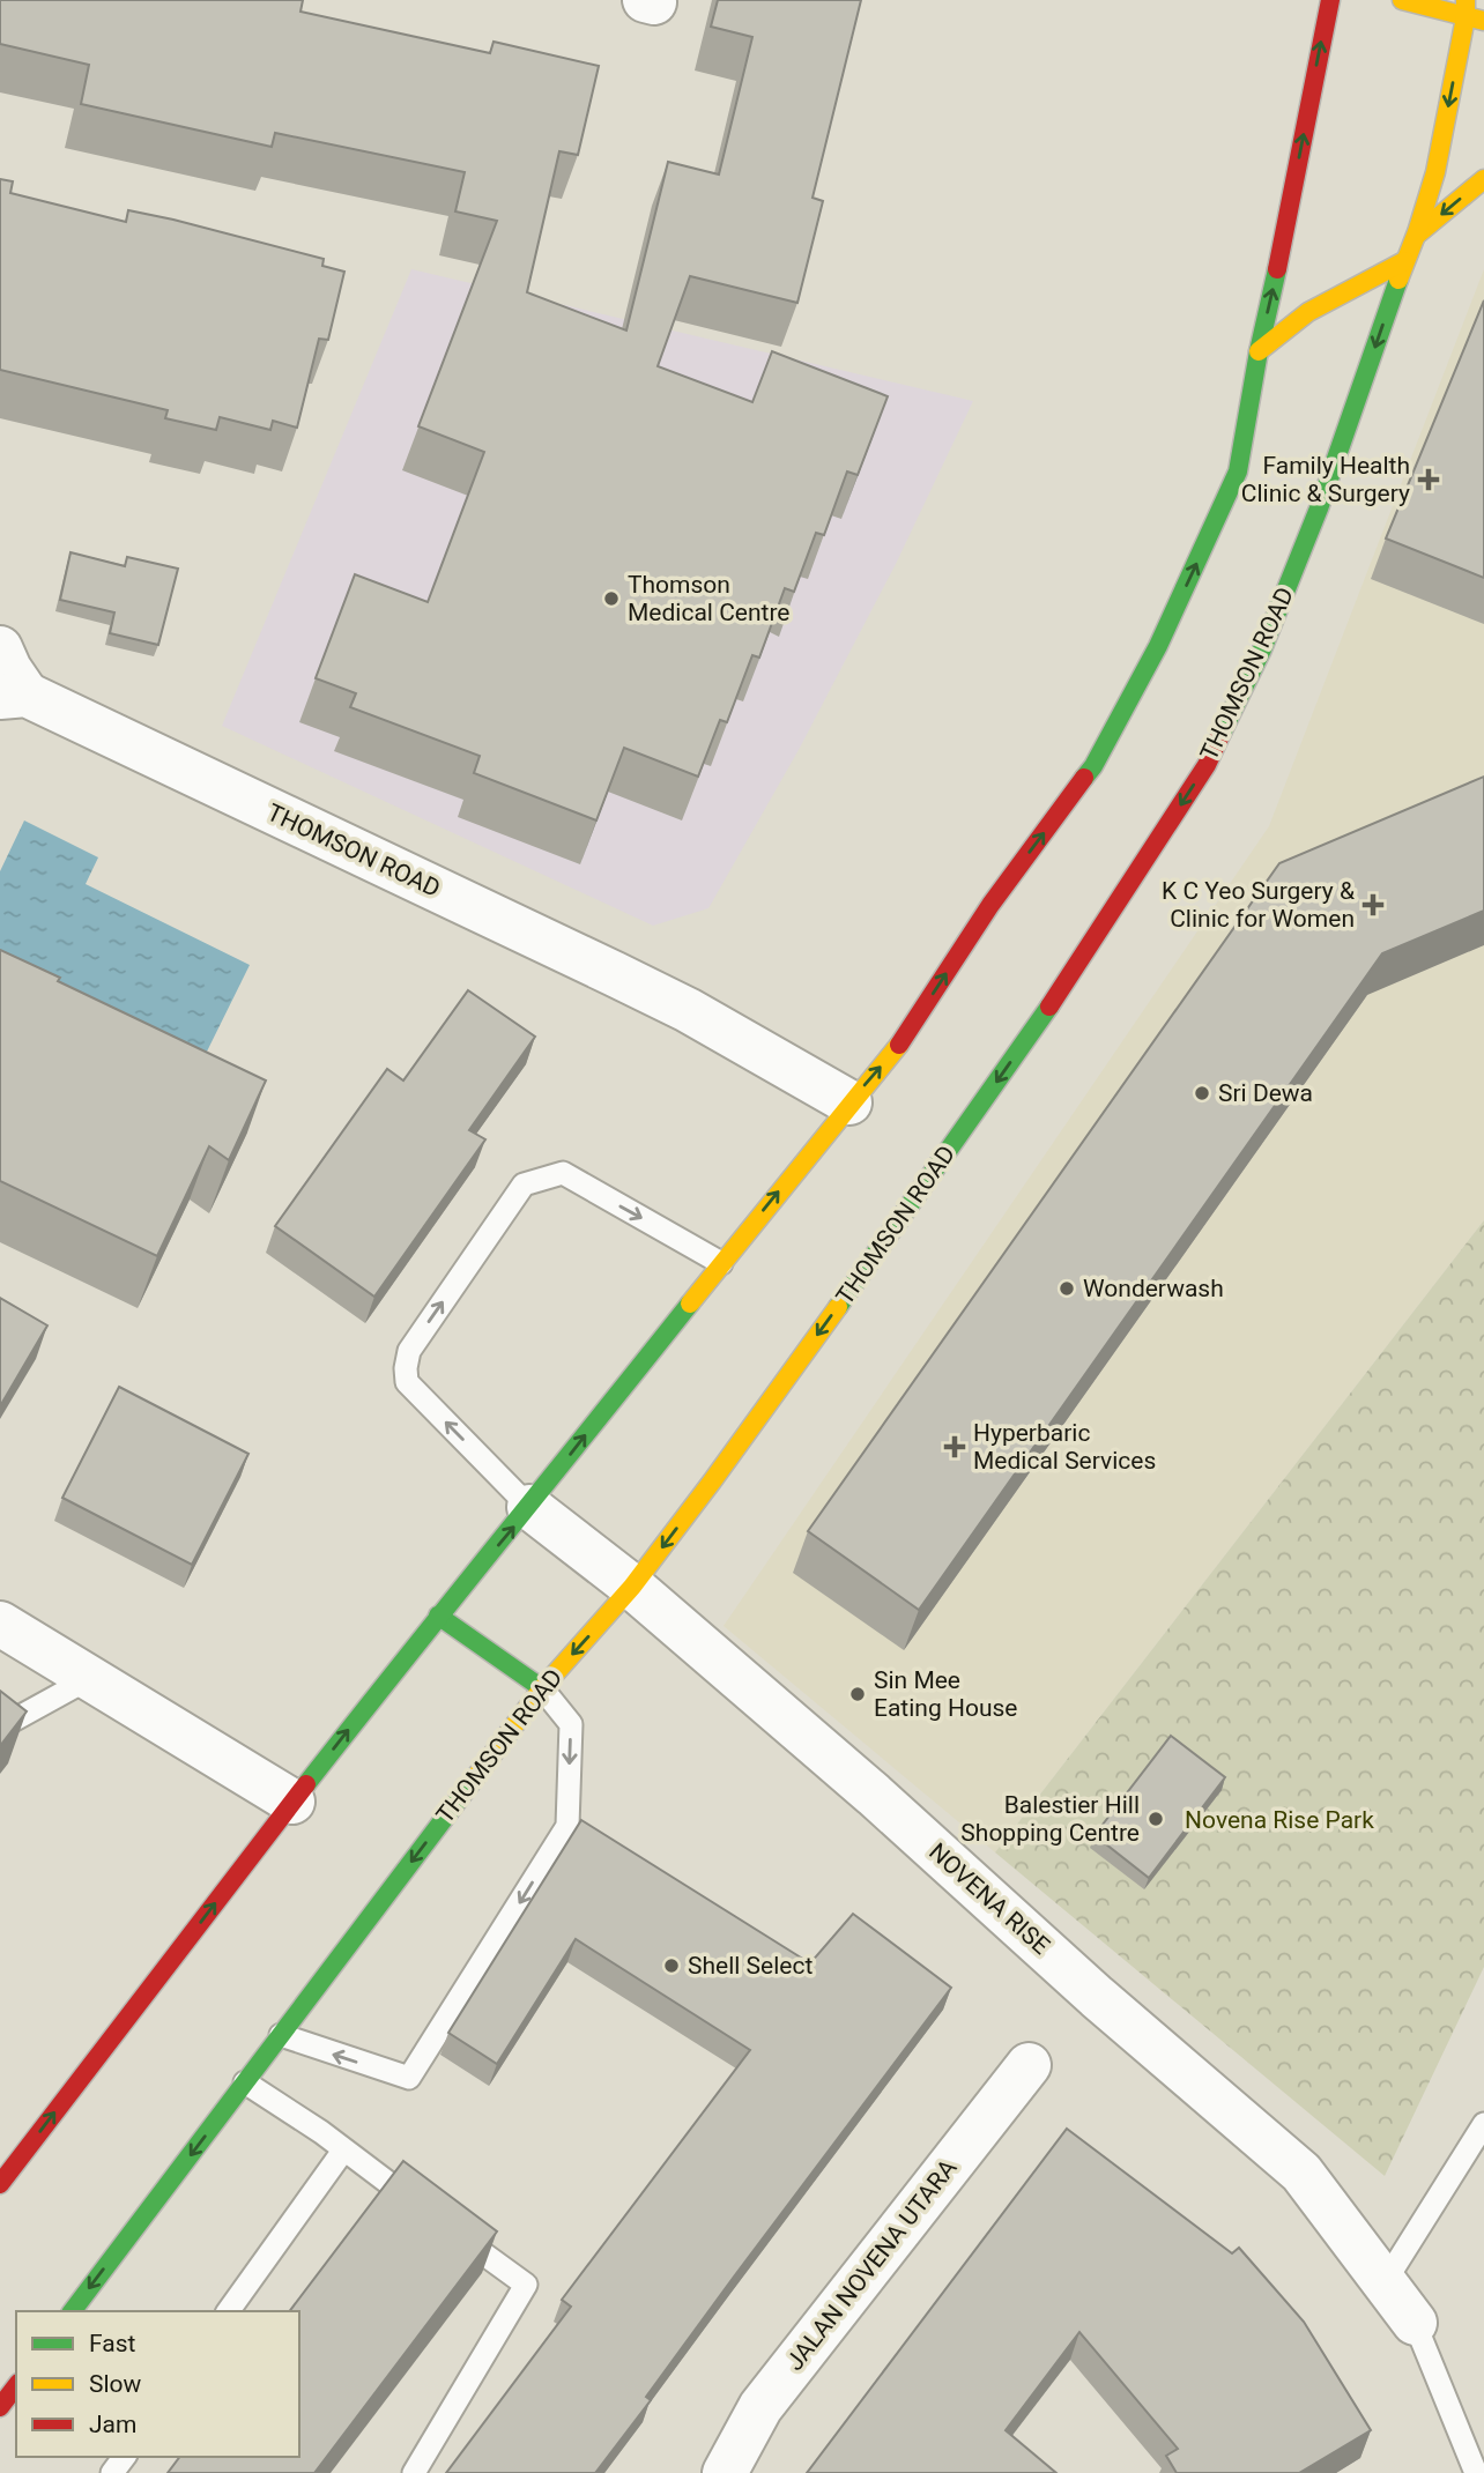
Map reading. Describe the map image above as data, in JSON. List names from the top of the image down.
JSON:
{
  "streets": {
    "main road": ["THOMSON ROAD"],
    "street": ["NOVENA RISE", "JALAN NOVENA UTARA"]
  },
  "crossings": [
    ["THOMSON ROAD", "NOVENA RISE"]
  ],
  "parks": ["Novena Rise Park"],
  "places": {
    "health": ["Family Health Clinic & Surgery", "K C Yeo Surgery & Clinic for Women", "Hyperbaric Medical Services"],
    "other": [
      "Thomson Medical Centre",
      "Sri Dewa",
      "Wonderwash",
      "Sin Mee Eating House",
      "Balestier Hill Shopping Centre",
      "Shell Select"
    ]
  },
  "legend": ["Fast", "Slow", "Jam"]
}
